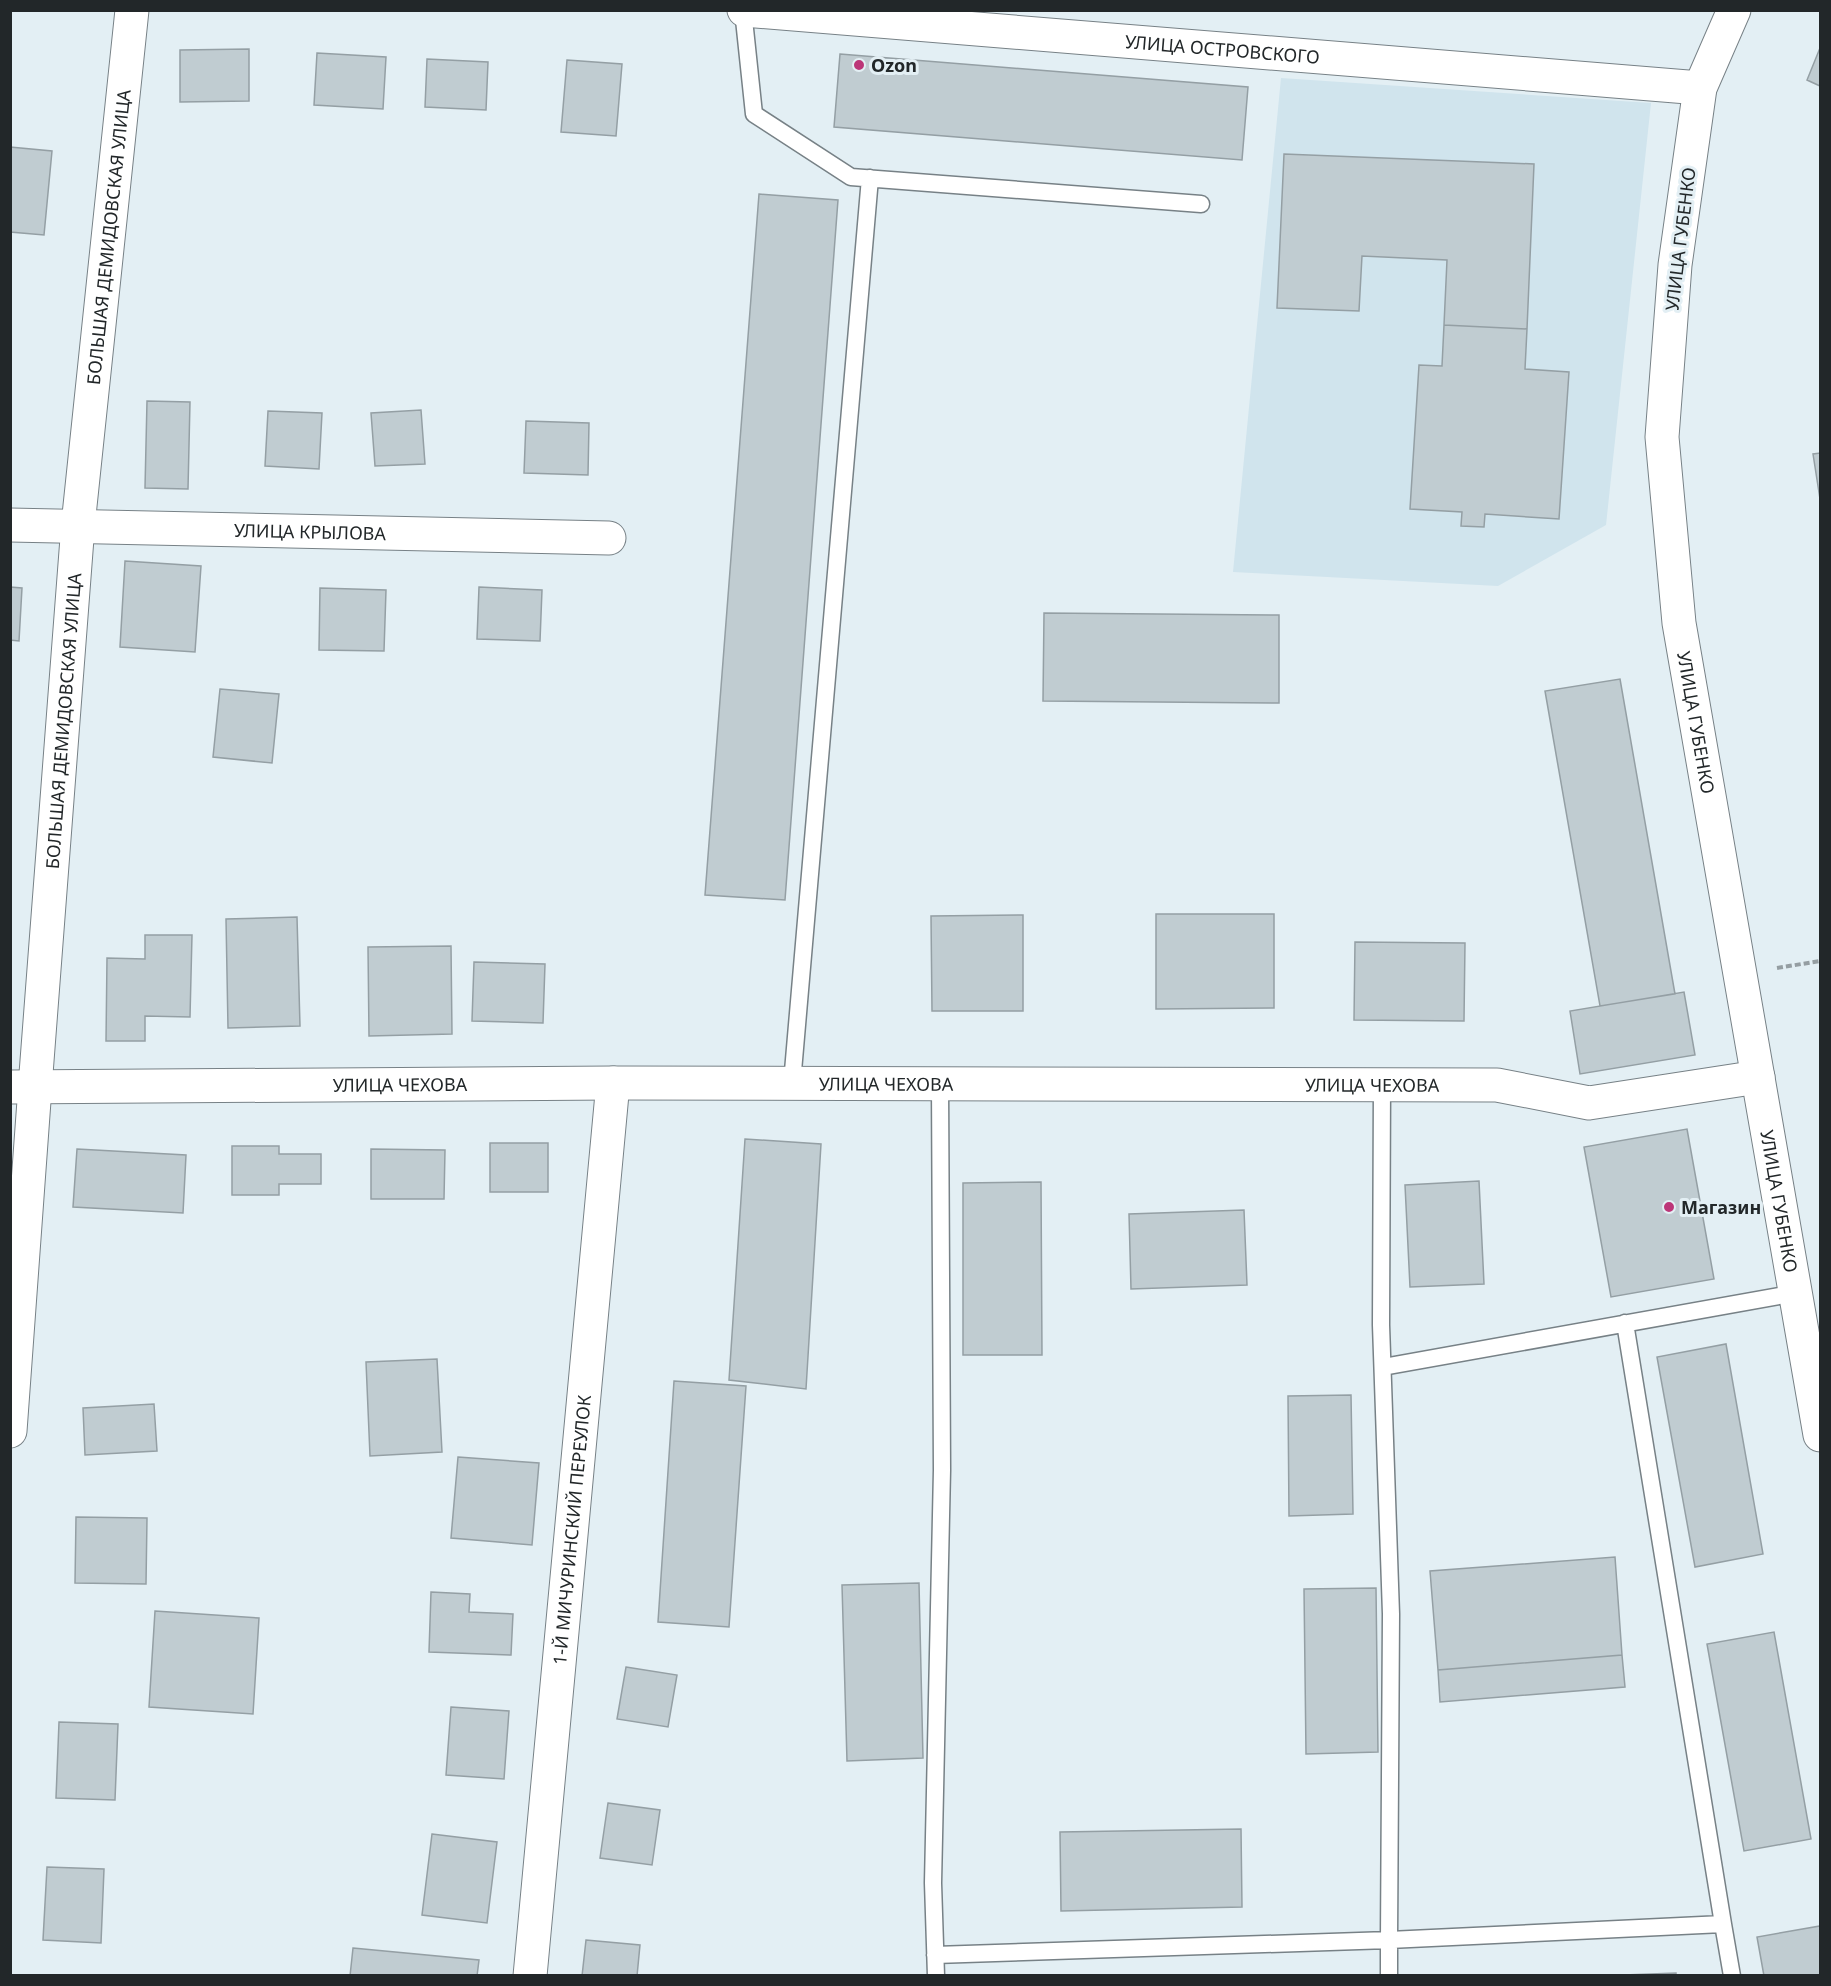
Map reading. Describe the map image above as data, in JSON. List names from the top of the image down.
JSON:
{
  "streets": {
    "street": [
      "УЛИЦА ОСТРОВСКОГО",
      "БОЛЬШАЯ ДЕМИДОВСКАЯ УЛИЦА",
      "УЛИЦА ГУБЕНКО",
      "УЛИЦА КРЫЛОВА",
      "УЛИЦА ЧЕХОВА",
      "1-Й МИЧУРИНСКИЙ ПЕРЕУЛОК"
    ]
  },
  "crossings": [
    ["УЛИЦА ОСТРОВСКОГО", "УЛИЦА ГУБЕНКО"],
    ["БОЛЬШАЯ ДЕМИДОВСКАЯ УЛИЦА", "УЛИЦА КРЫЛОВА"],
    ["БОЛЬШАЯ ДЕМИДОВСКАЯ УЛИЦА", "УЛИЦА ЧЕХОВА"],
    ["УЛИЦА ГУБЕНКО", "УЛИЦА ЧЕХОВА"],
    ["УЛИЦА ЧЕХОВА", "1-Й МИЧУРИНСКИЙ ПЕРЕУЛОК"]
  ],
  "places": ["Ozon", "Магазин"]
}
